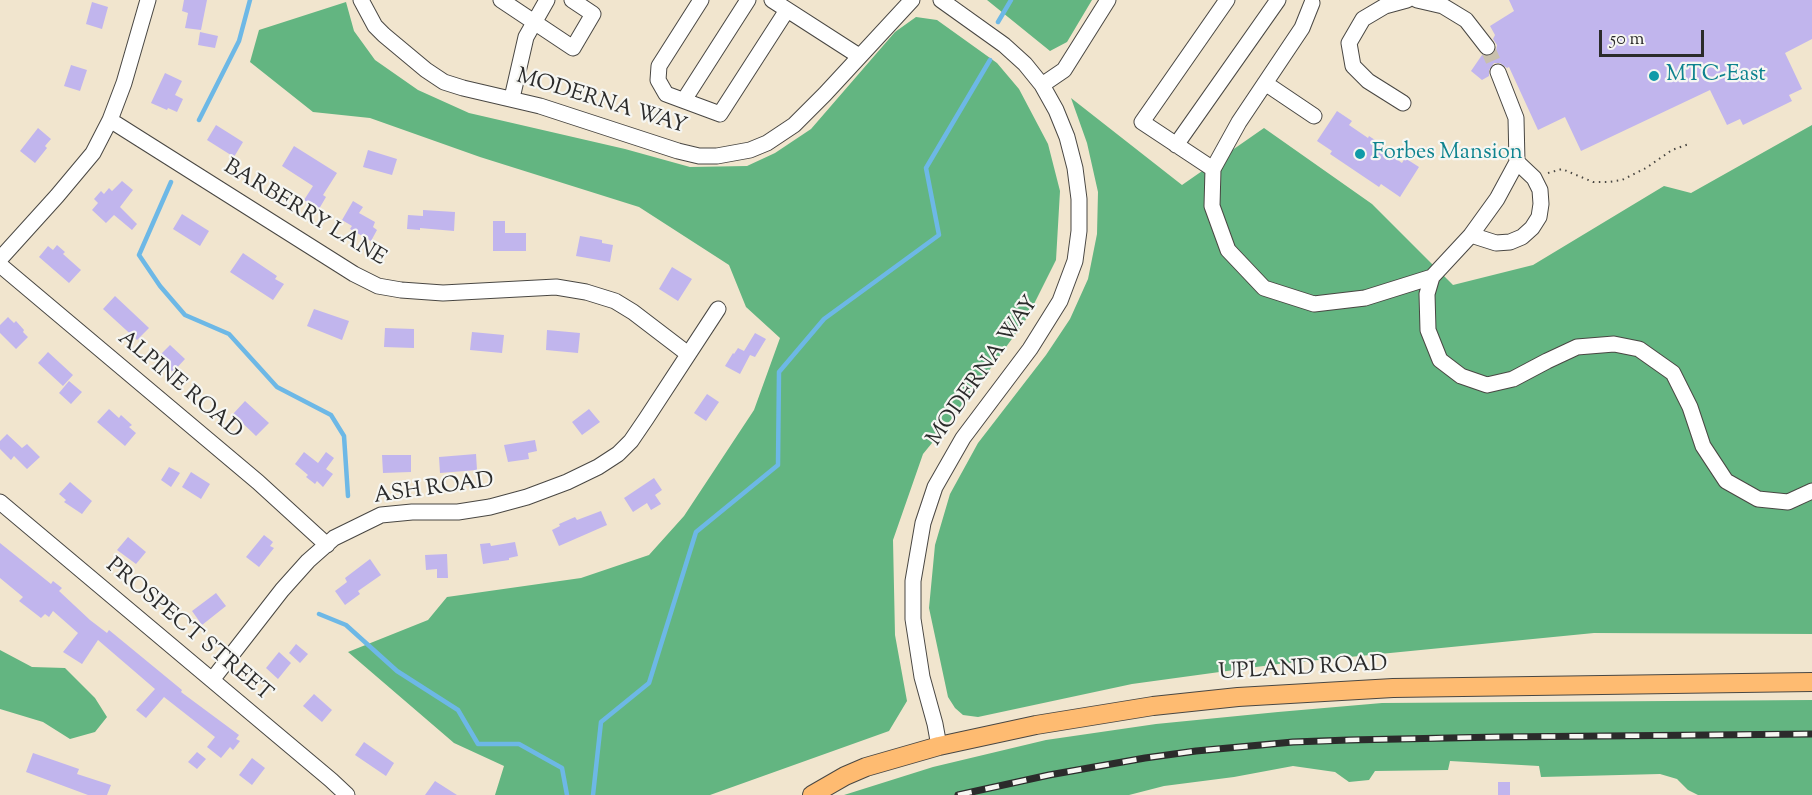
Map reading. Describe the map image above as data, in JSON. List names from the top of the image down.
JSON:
{
  "streets": {
    "main road": ["UPLAND ROAD"],
    "street": [
      "MODERNA WAY",
      "BARBERRY LANE",
      "ALPINE ROAD",
      "ASH ROAD",
      "PROSPECT STREET"
    ]
  },
  "crossings": [
    ["MODERNA WAY", "UPLAND ROAD"],
    ["BARBERRY LANE", "ASH ROAD"],
    ["ALPINE ROAD", "ASH ROAD"],
    ["ASH ROAD", "PROSPECT STREET"]
  ],
  "places": ["MTC-East", "Forbes Mansion"],
  "scale_bar": "50 m"
}
